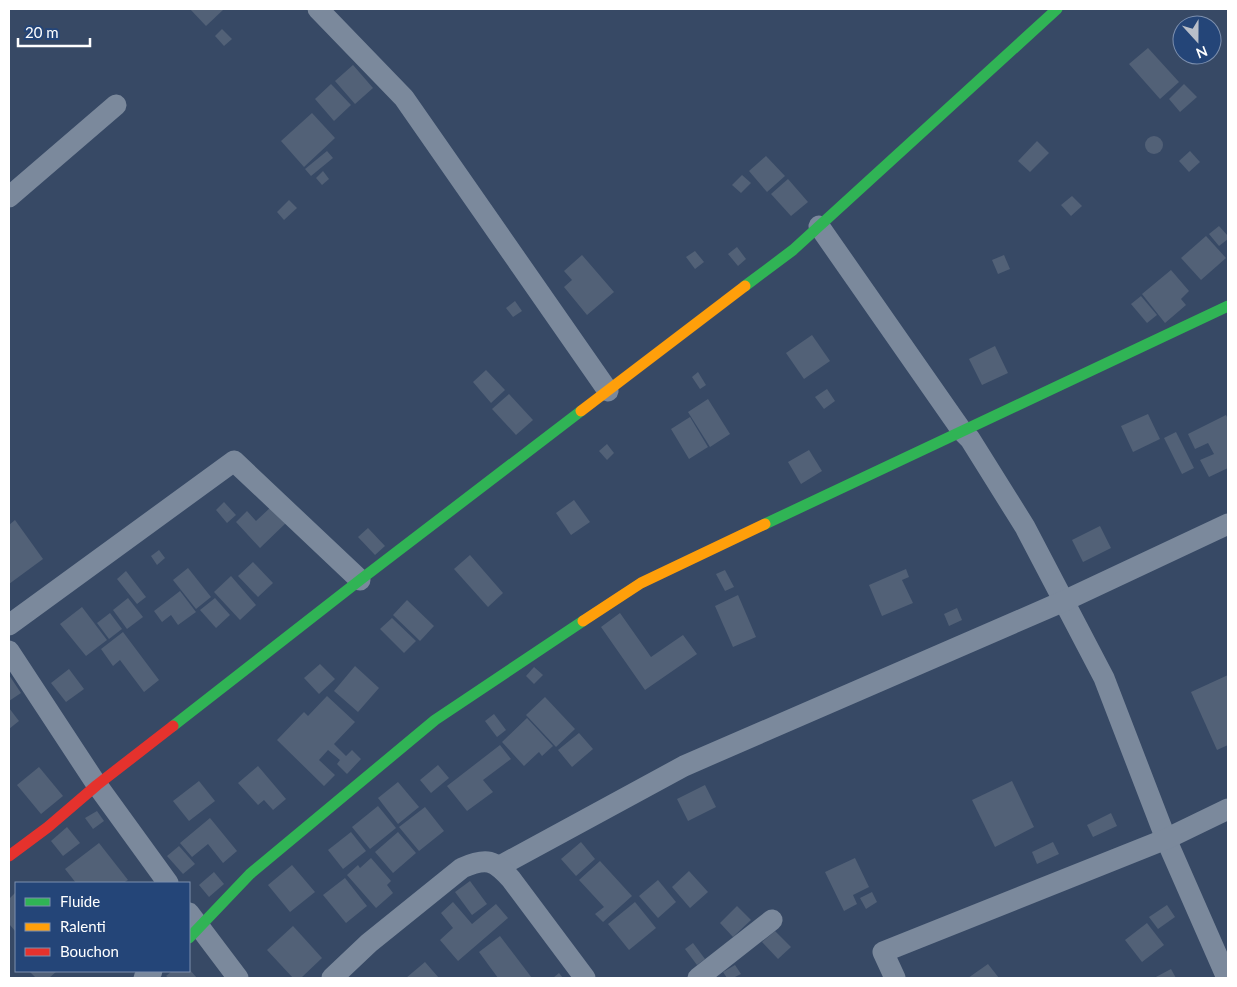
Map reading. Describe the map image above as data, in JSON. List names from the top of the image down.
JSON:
{
  "legend": ["Fluide", "Ralenti", "Bouchon"],
  "scale_bar": "20 m",
  "north": "bottom"
}
